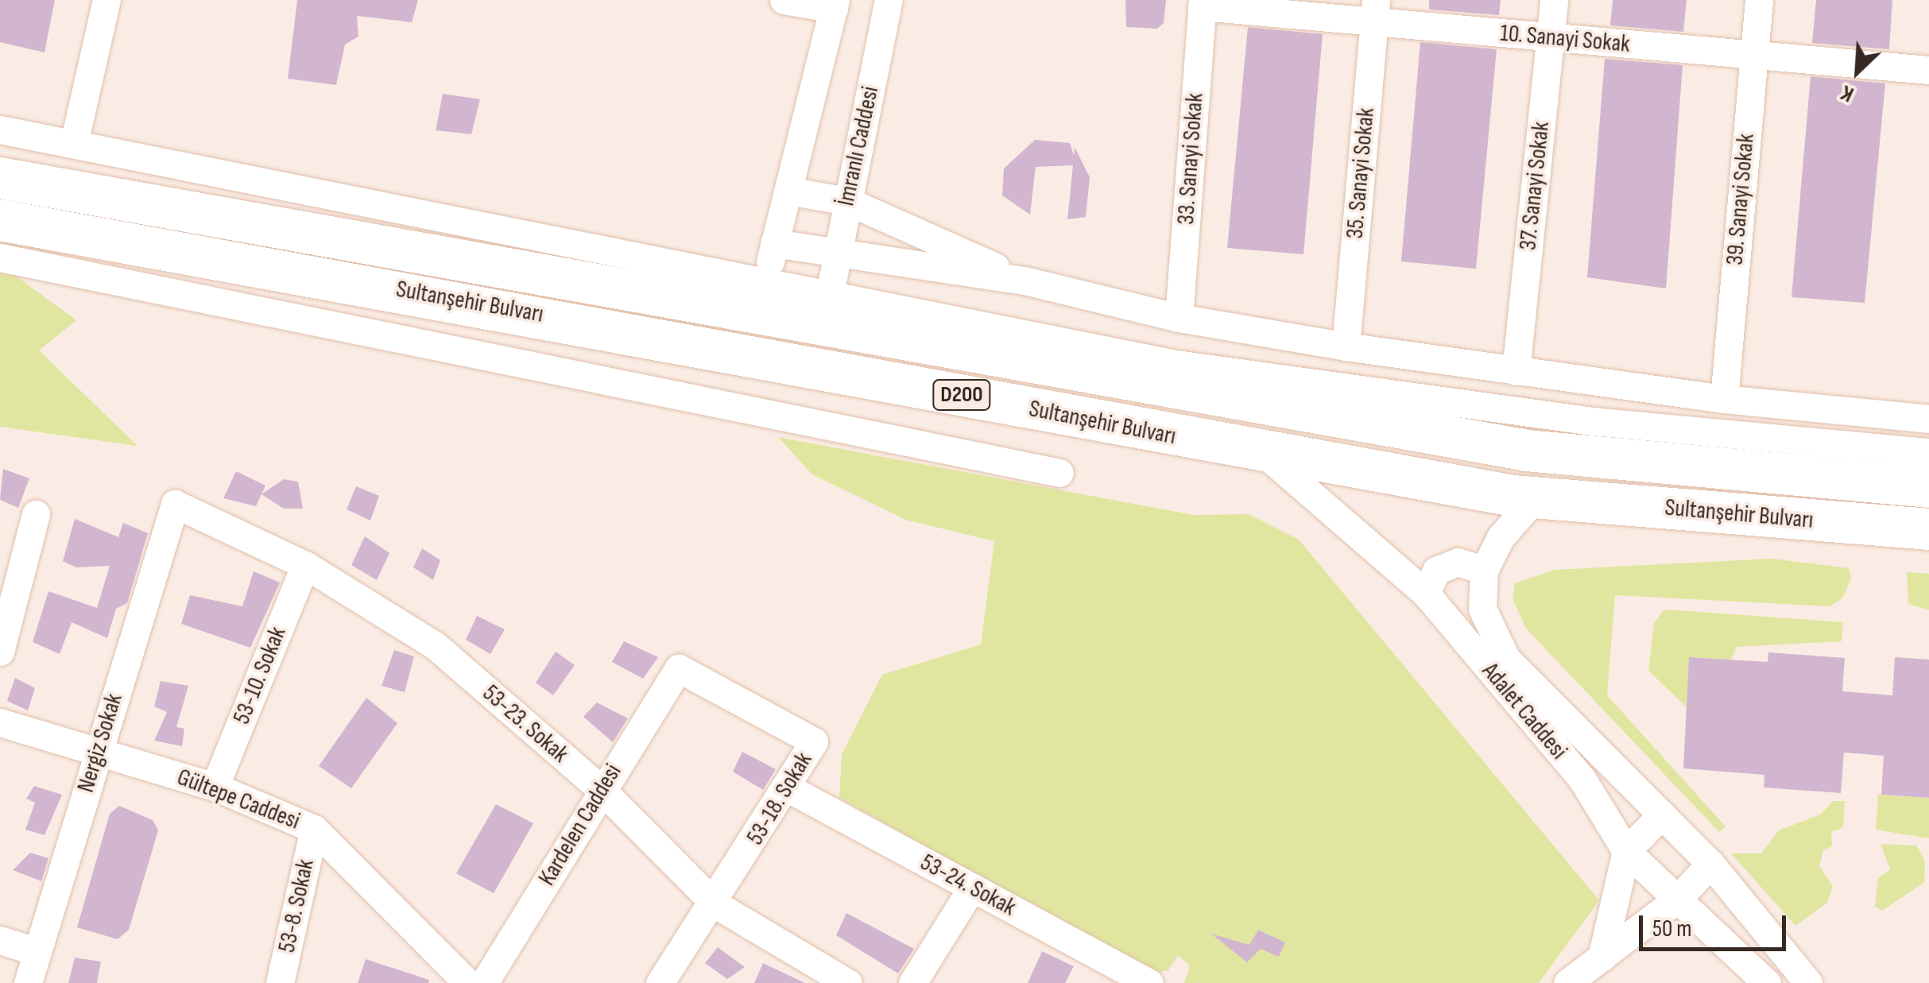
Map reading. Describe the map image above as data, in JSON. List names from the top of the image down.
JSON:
{
  "streets": {
    "highway": ["Sultanşehir Bulvarı", "D200"],
    "street": [
      "10. Sanayi Sokak",
      "İmranlı Caddesi",
      "33. Sanayi Sokak",
      "35. Sanayi Sokak",
      "37. Sanayi Sokak",
      "39. Sanayi Sokak",
      "53-10. Sokak",
      "Adalet Caddesi",
      "53-23. Sokak",
      "Nergiz Sokak",
      "53-18. Sokak",
      "Gültepe Caddesi",
      "Kardelen Caddesi",
      "53-24. Sokak",
      "53-8. Sokak"
    ]
  },
  "crossings": [
    ["10. Sanayi Sokak", "33. Sanayi Sokak"],
    ["10. Sanayi Sokak", "35. Sanayi Sokak"],
    ["10. Sanayi Sokak", "37. Sanayi Sokak"],
    ["10. Sanayi Sokak", "39. Sanayi Sokak"],
    ["Sultanşehir Bulvarı", "Adalet Caddesi"],
    ["53-10. Sokak", "53-23. Sokak"],
    ["53-10. Sokak", "Gültepe Caddesi"],
    ["53-23. Sokak", "Nergiz Sokak"],
    ["53-23. Sokak", "53-18. Sokak"],
    ["53-23. Sokak", "Kardelen Caddesi"],
    ["Nergiz Sokak", "Gültepe Caddesi"],
    ["53-18. Sokak", "Kardelen Caddesi"],
    ["53-18. Sokak", "53-24. Sokak"],
    ["Gültepe Caddesi", "53-8. Sokak"]
  ],
  "scale_bar": "50 m",
  "north": "bottom left"
}
